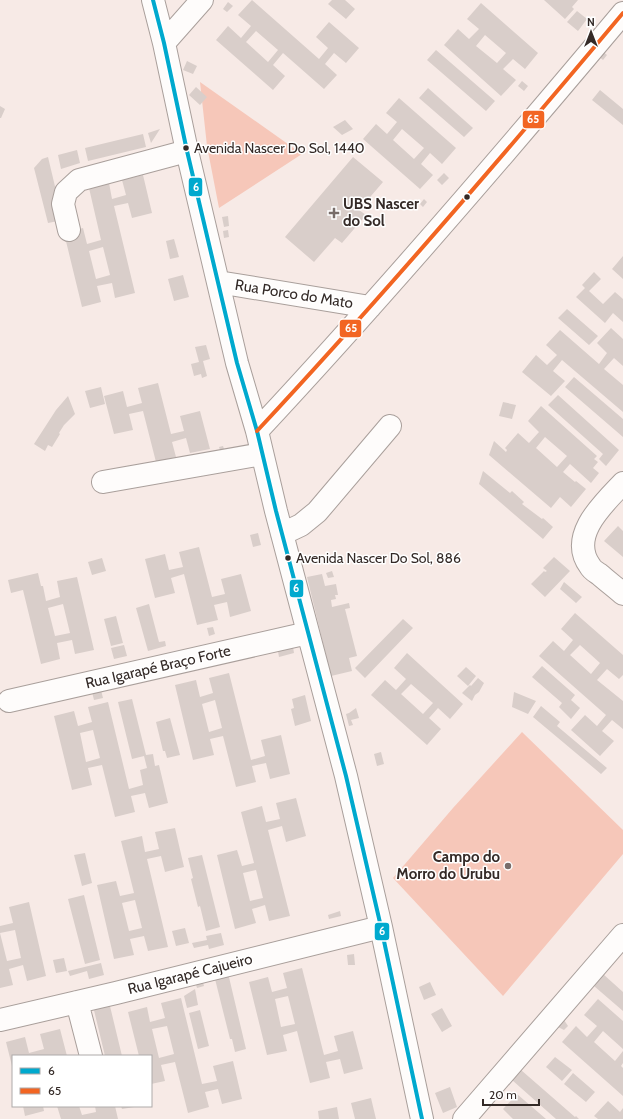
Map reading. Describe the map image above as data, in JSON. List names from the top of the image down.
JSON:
{
  "streets": {
    "street": ["Rua Porco do Mato", "Rua Igarapé Braço Forte", "Rua Igarapé Cajueiro"]
  },
  "places": {
    "other": ["Avenida Nascer Do Sol, 1440", "Avenida Nascer Do Sol, 886", "Campo do Morro do Urubu"],
    "health": ["UBS Nascer do Sol"]
  },
  "lines": ["transit line 6", "transit line 65"],
  "legend": ["6", "65"],
  "scale_bar": "20 m",
  "north": "top"
}
